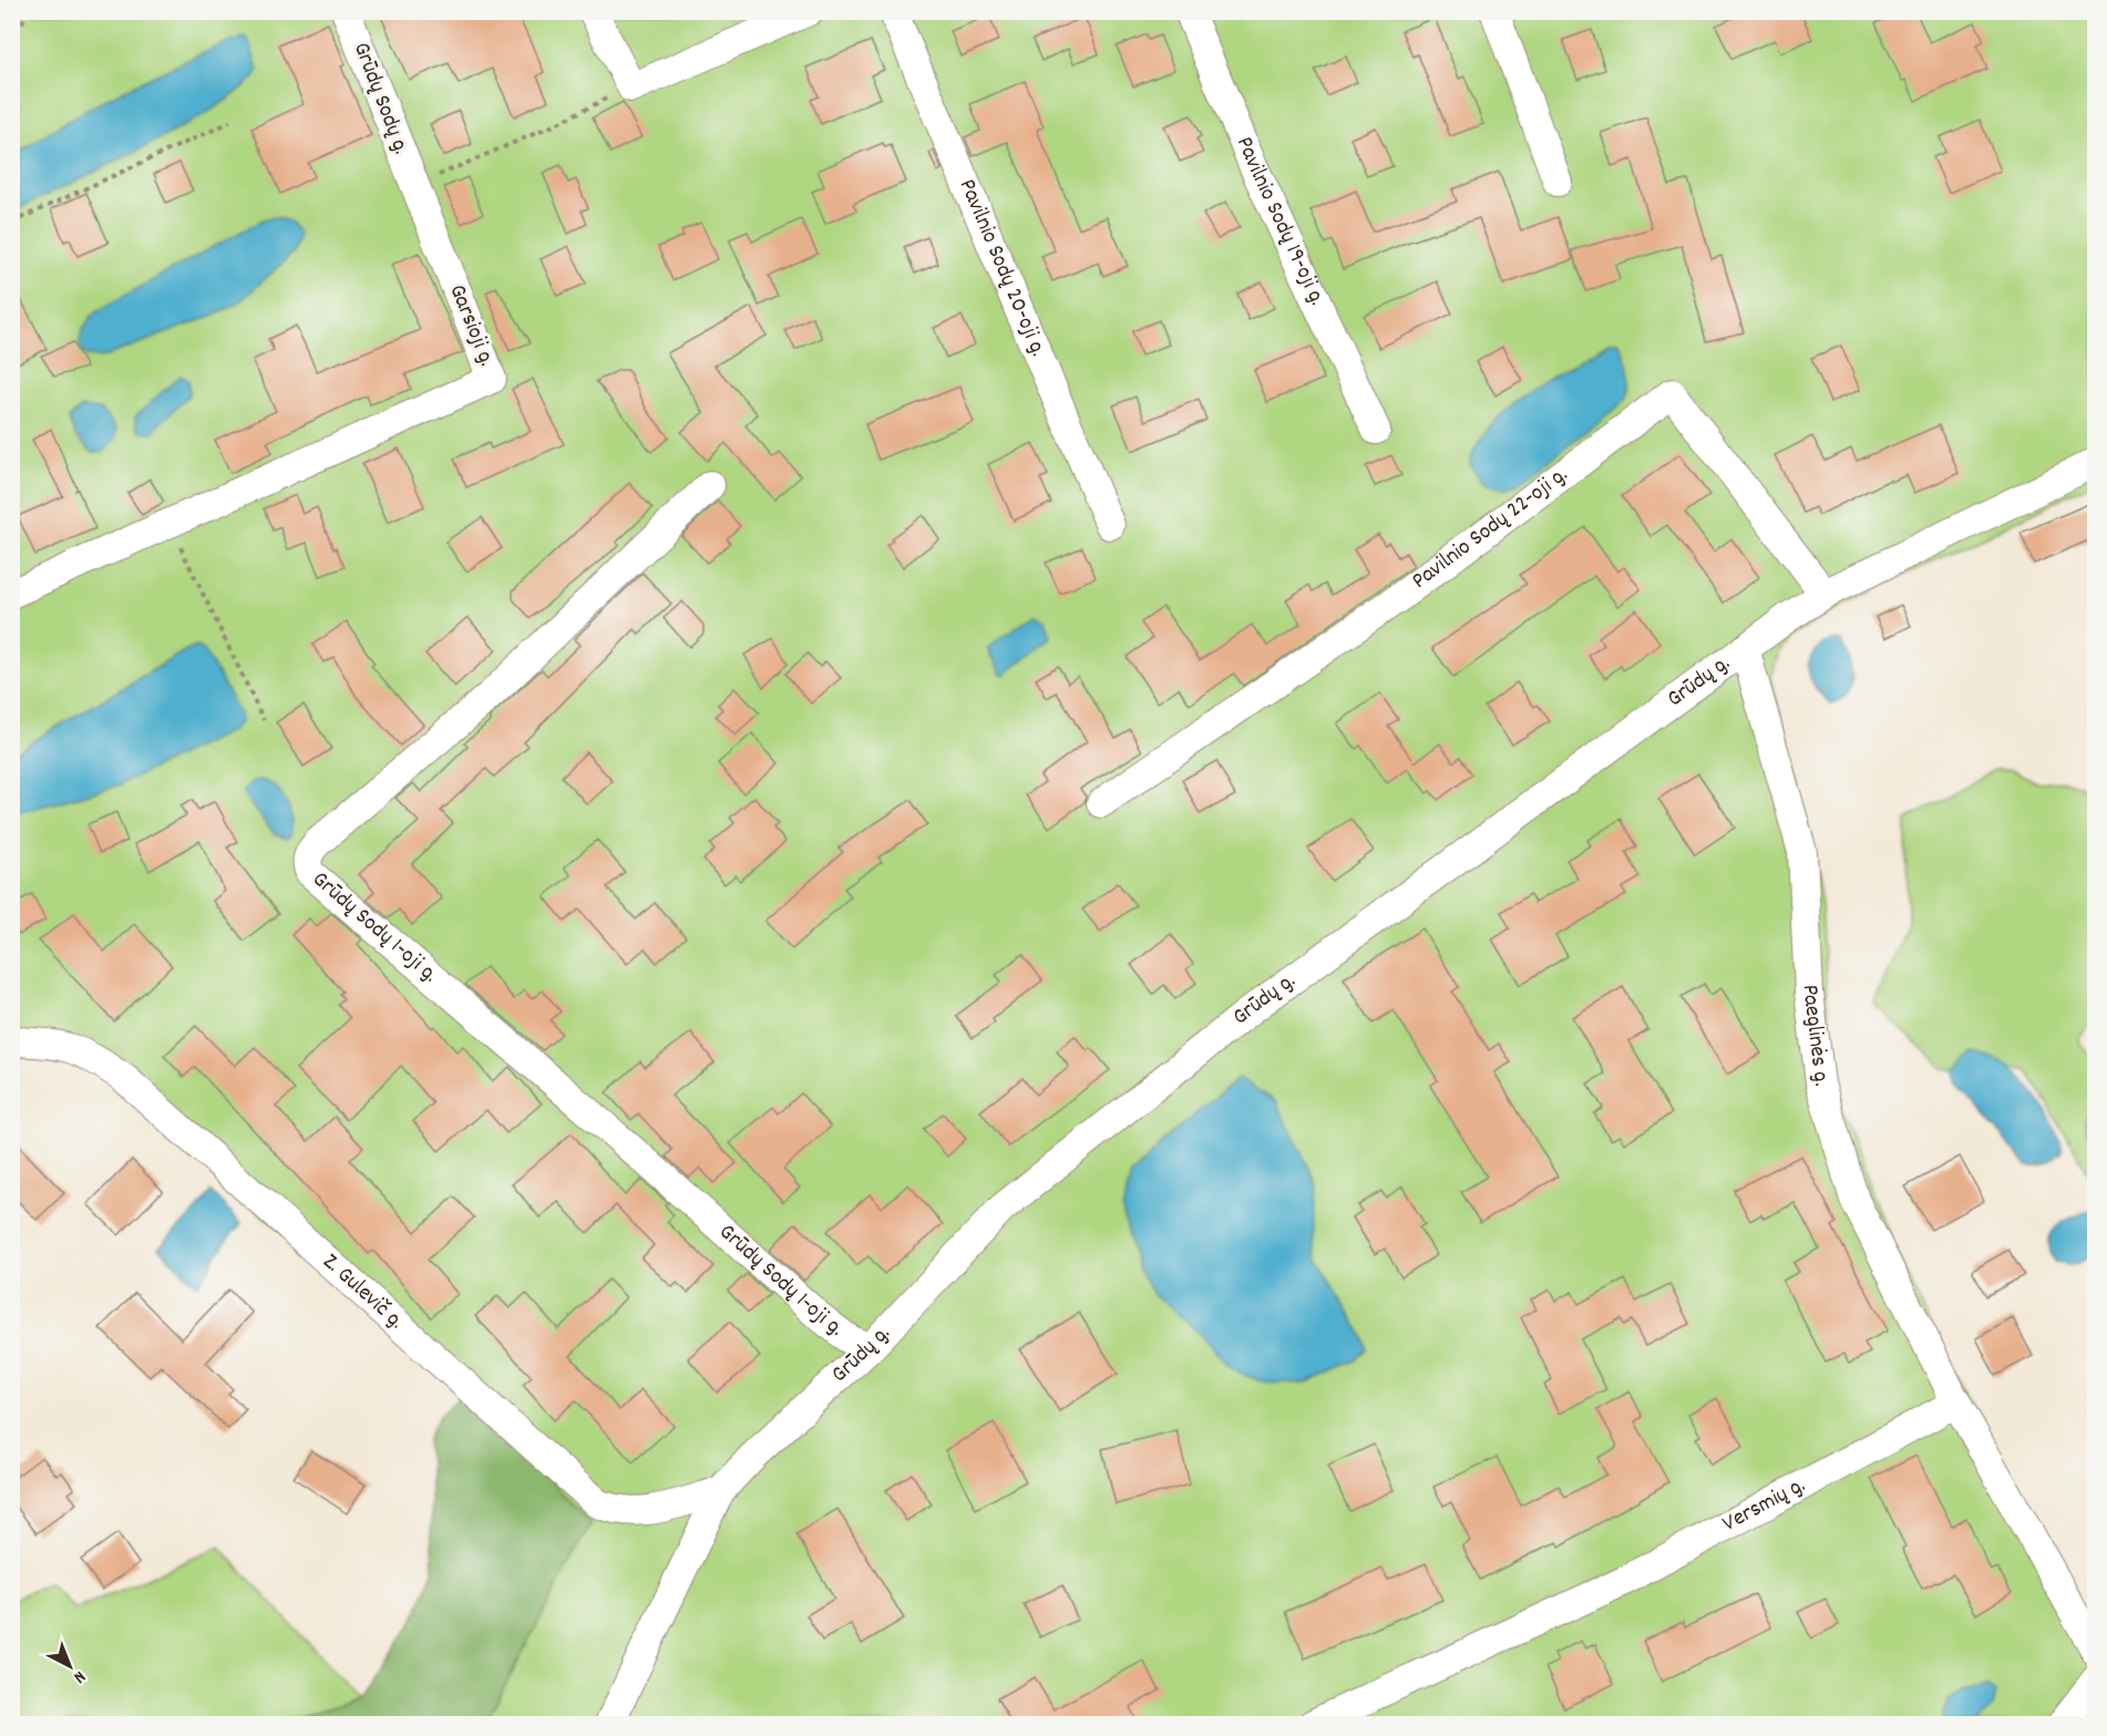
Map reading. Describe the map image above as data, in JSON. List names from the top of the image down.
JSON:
{
  "streets": {
    "street": [
      "Grūdų Sodų g.",
      "Pavilnio Sodų 19-oji g.",
      "Pavilnio Sodų 20-oji g.",
      "Garsioji g.",
      "Pavilnio Sodų 22-oji g.",
      "Grūdų g.",
      "Grūdų Sodų 1-oji g.",
      "Paeglinės g.",
      "Z. Gulevič g.",
      "Versmių g."
    ]
  },
  "crossings": [
    ["Grūdų Sodų g.", "Garsioji g."],
    ["Pavilnio Sodų 22-oji g.", "Grūdų g."],
    ["Grūdų g.", "Grūdų Sodų 1-oji g."],
    ["Grūdų g.", "Paeglinės g."],
    ["Grūdų g.", "Z. Gulevič g."],
    ["Paeglinės g.", "Versmių g."]
  ],
  "north": "bottom right"
}
